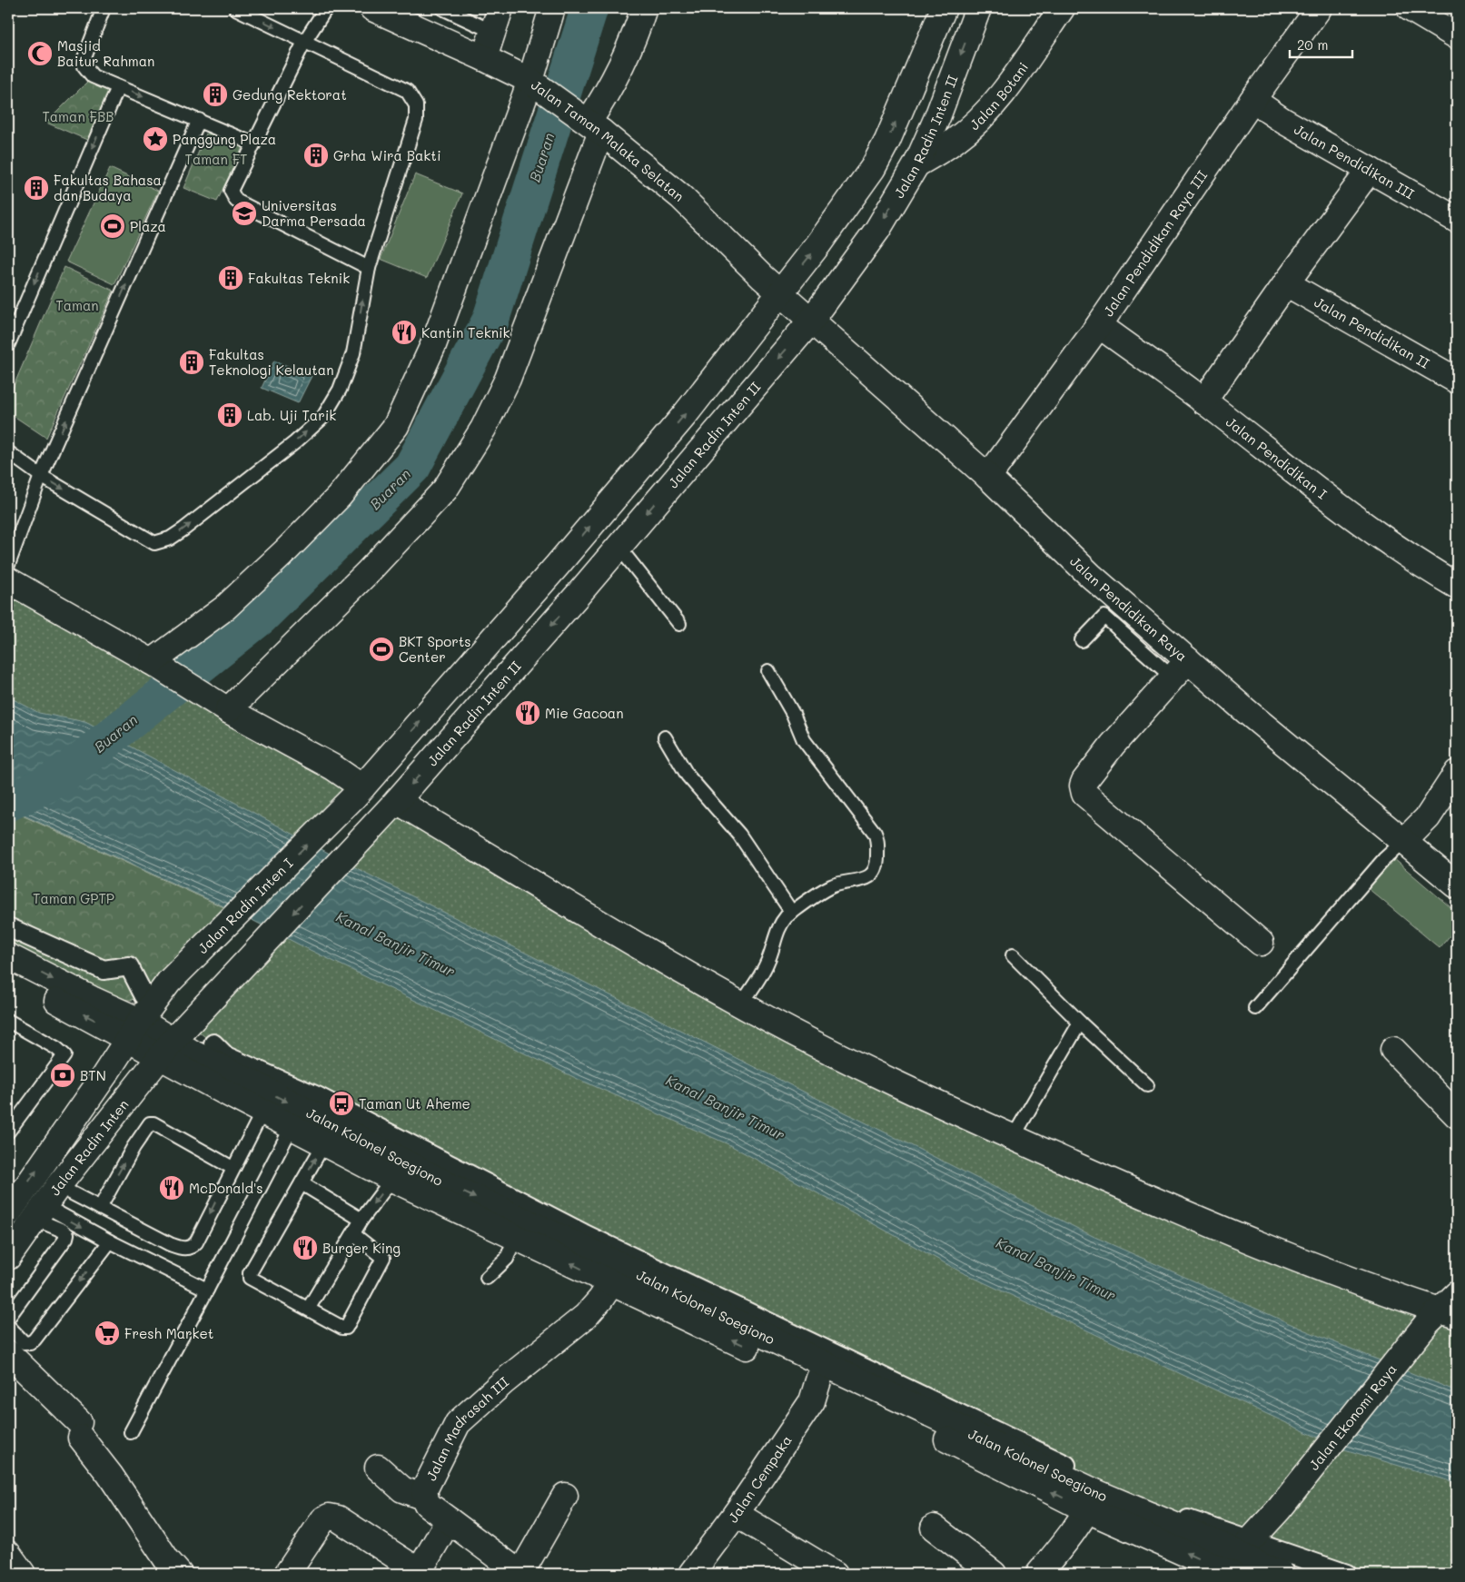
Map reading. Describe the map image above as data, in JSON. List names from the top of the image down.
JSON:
{
  "streets": {
    "street": [
      "Jalan Botani",
      "Jalan Radin Inten II",
      "Jalan Taman Malaka Selatan",
      "Jalan Pendidikan III",
      "Jalan Pendidikan Raya III",
      "Jalan Pendidikan II",
      "Jalan Pendidikan I",
      "Jalan Pendidikan Raya",
      "Jalan Radin Inten I",
      "Jalan Radin Inten",
      "Jalan Kolonel Soegiono",
      "Jalan Ekonomi Raya",
      "Jalan Madrasah III",
      "Jalan Cempaka"
    ]
  },
  "crossings": [
    ["Jalan Botani", "Jalan Radin Inten II"],
    ["Jalan Radin Inten II", "Jalan Taman Malaka Selatan"],
    ["Jalan Radin Inten II", "Jalan Pendidikan Raya"],
    ["Jalan Taman Malaka Selatan", "Jalan Pendidikan Raya"],
    ["Jalan Pendidikan III", "Jalan Pendidikan Raya III"],
    ["Jalan Pendidikan Raya III", "Jalan Pendidikan I"],
    ["Jalan Pendidikan Raya III", "Jalan Pendidikan Raya"],
    ["Jalan Radin Inten I", "Jalan Radin Inten"],
    ["Jalan Radin Inten I", "Jalan Kolonel Soegiono"],
    ["Jalan Radin Inten", "Jalan Kolonel Soegiono"],
    ["Jalan Kolonel Soegiono", "Jalan Madrasah III"],
    ["Jalan Kolonel Soegiono", "Jalan Cempaka"]
  ],
  "water": ["Buaran", "Kanal Banjir Timur"],
  "parks": [
    "Taman FBB",
    "Taman FT",
    "Taman",
    "Taman GPTP"
  ],
  "places": {
    "mosque": ["Masjid Baitur Rahman"],
    "building": [
      "Gedung Rektorat",
      "Grha Wira Bakti",
      "Fakultas Bahasa dan Budaya",
      "Fakultas Teknik",
      "Fakultas Teknologi Kelautan",
      "Lab. Uji Tarik"
    ],
    "place": ["Panggung Plaza"],
    "school or university": ["Universitas Darma Persada"],
    "sports": ["Plaza", "BKT Sports Center"],
    "restaurant": [
      "Kantin Teknik",
      "Mie Gacoan",
      "McDonald's",
      "Burger King"
    ],
    "bank": ["BTN"],
    "bus stop": ["Taman Ut Aheme"],
    "supermarket": ["Fresh Market"]
  },
  "scale_bar": "20 m"
}
